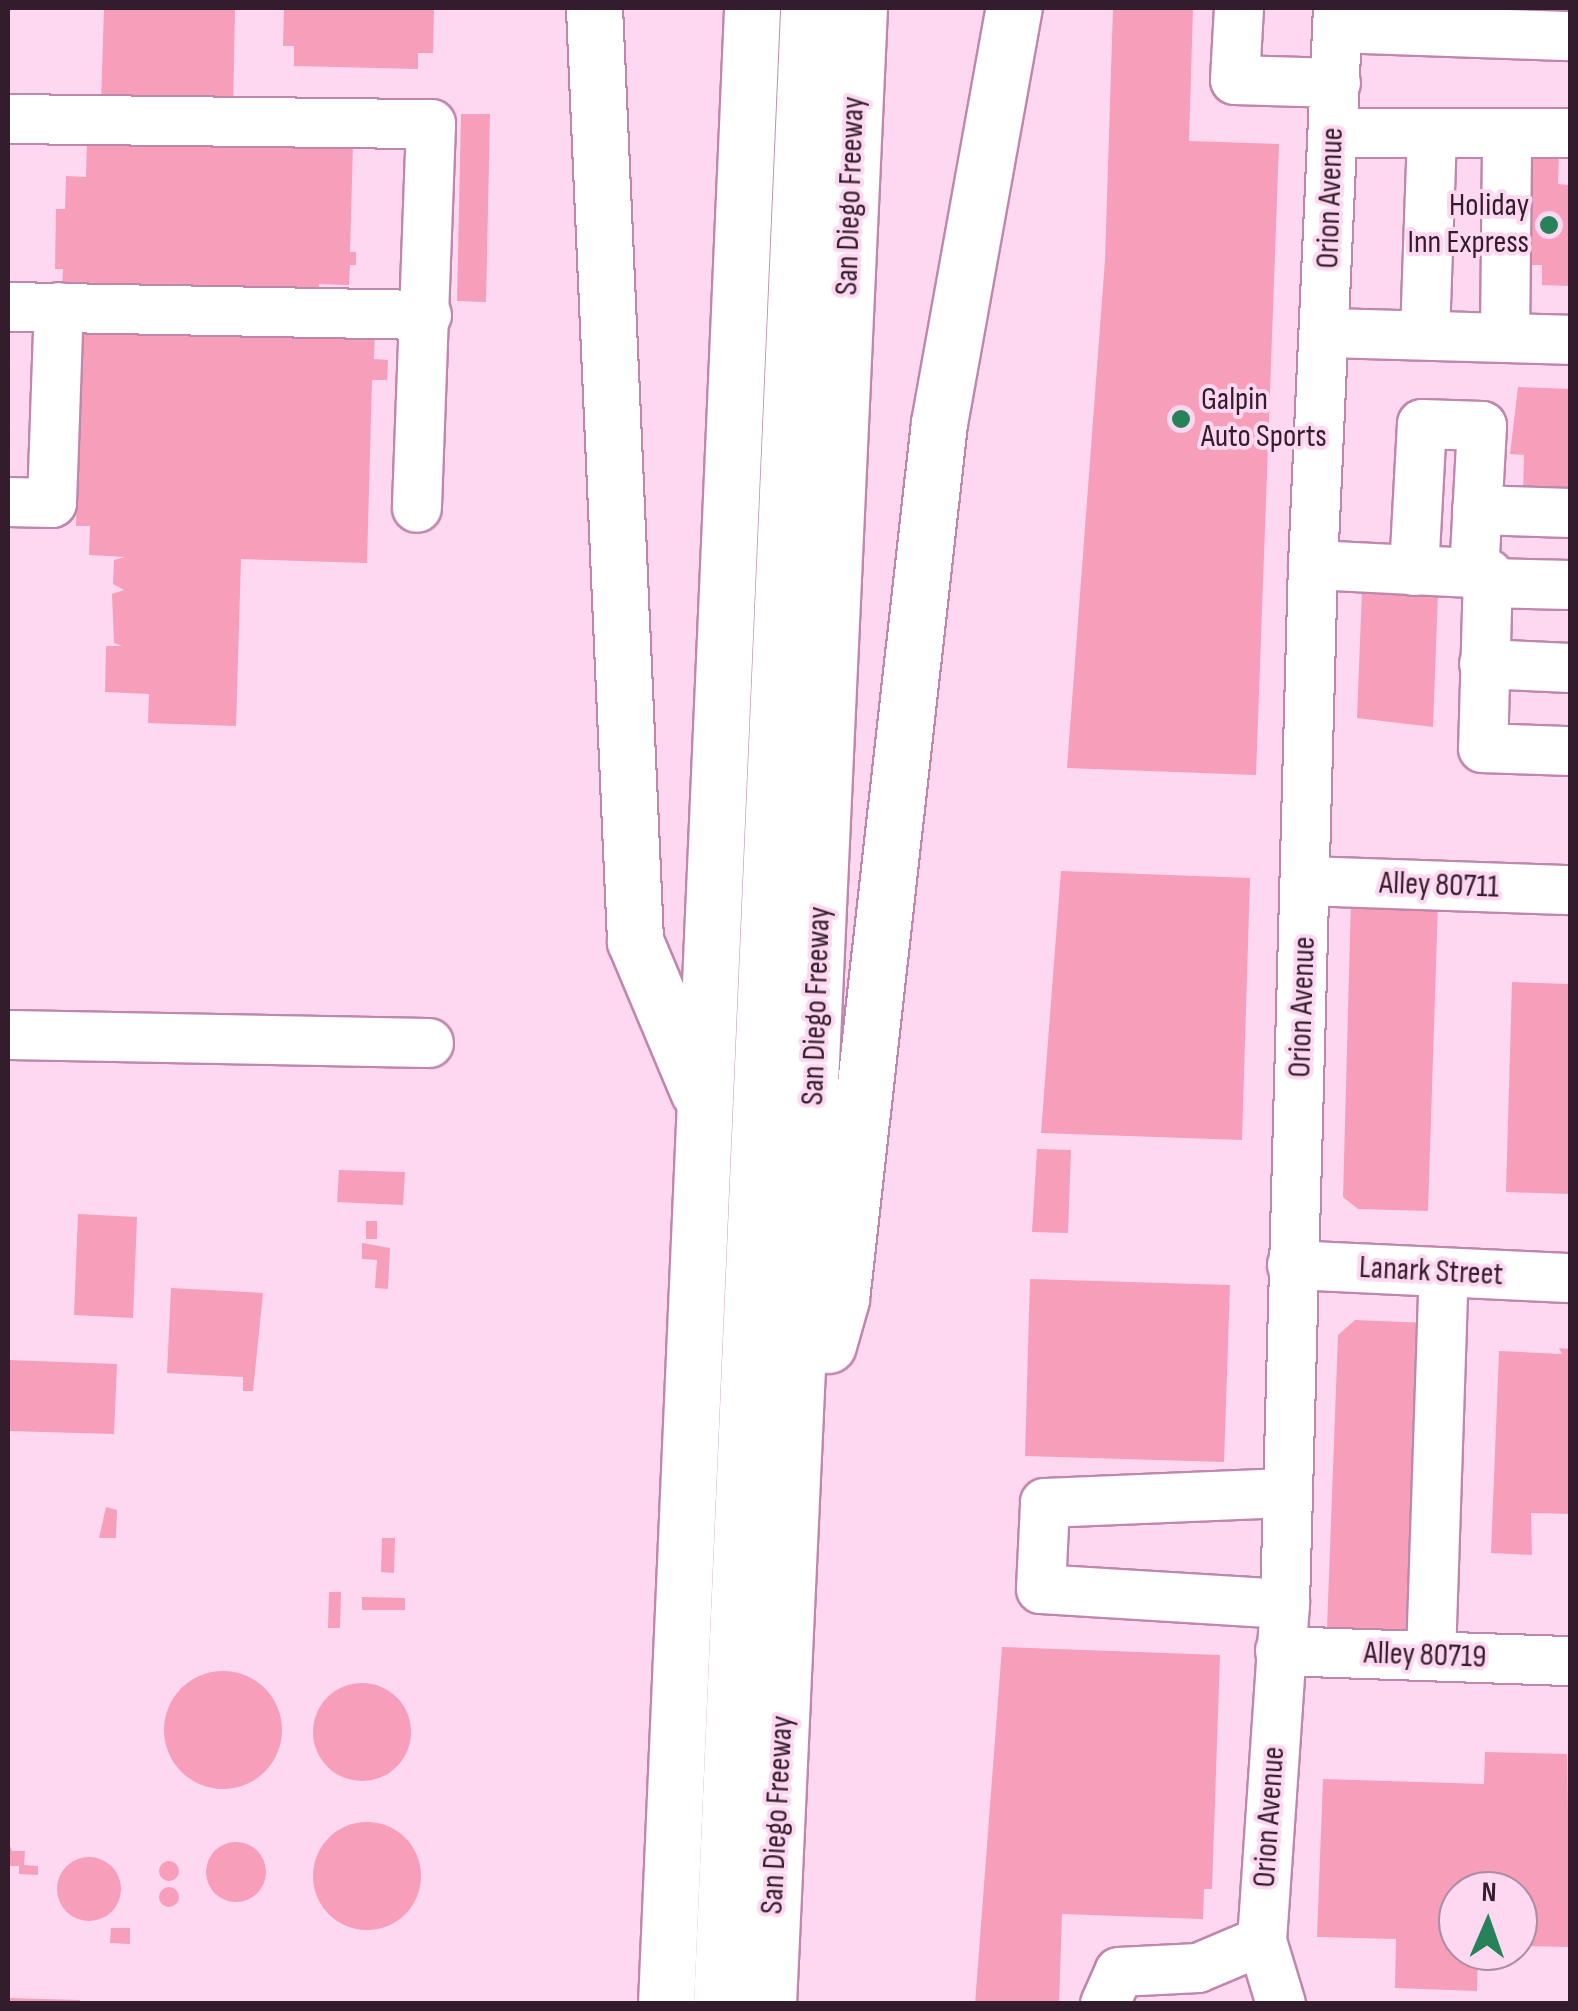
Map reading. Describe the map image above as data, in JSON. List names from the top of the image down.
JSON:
{
  "streets": {
    "highway": ["San Diego Freeway"],
    "street": [
      "Orion Avenue",
      "Alley 80711",
      "Lanark Street",
      "Alley 80719"
    ]
  },
  "crossings": [
    ["Orion Avenue", "Alley 80711"],
    ["Orion Avenue", "Lanark Street"],
    ["Orion Avenue", "Alley 80719"]
  ],
  "places": ["Holiday Inn Express", "Galpin Auto Sports"],
  "north": "top"
}
